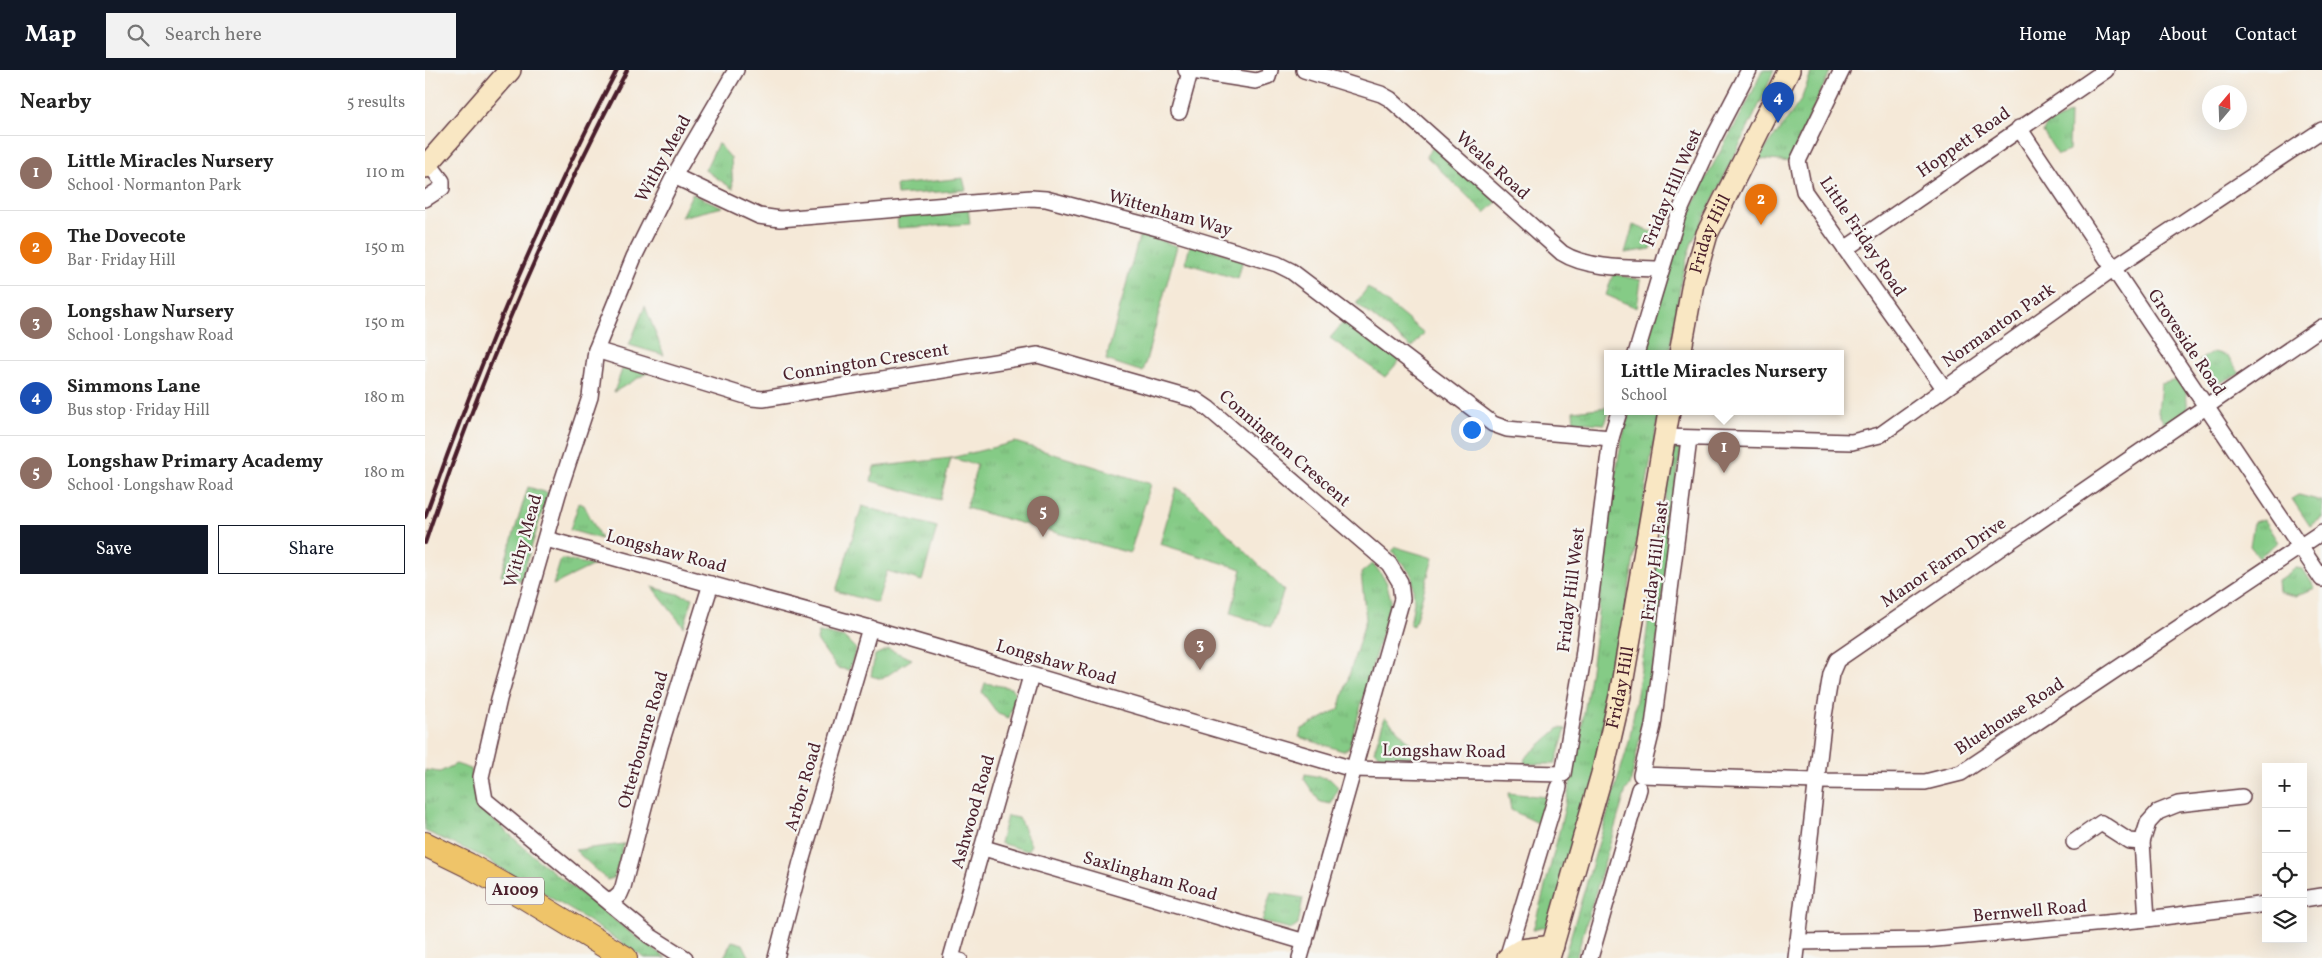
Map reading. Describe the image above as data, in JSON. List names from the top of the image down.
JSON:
{
  "streets": {
    "main road": ["Friday Hill", "A1009"],
    "street": [
      "Hoppett Road",
      "Withy Mead",
      "Weale Road",
      "Friday Hill West",
      "Wittenham Way",
      "Little Friday Road",
      "Normanton Park",
      "Groveside Road",
      "Connington Crescent",
      "Longshaw Road",
      "Friday Hill East",
      "Manor Farm Drive",
      "Bluehouse Road",
      "Otterbourne Road",
      "Arbor Road",
      "Ashwood Road",
      "Saxlingham Road",
      "Bernwell Road"
    ]
  },
  "crossings": [
    ["Hoppett Road", "Little Friday Road"],
    ["Hoppett Road", "Groveside Road"],
    ["Withy Mead", "Wittenham Way"],
    ["Withy Mead", "Connington Crescent"],
    ["Withy Mead", "Longshaw Road"],
    ["Withy Mead", "Otterbourne Road"],
    ["Weale Road", "Friday Hill West"],
    ["Friday Hill West", "Wittenham Way"],
    ["Friday Hill West", "Longshaw Road"],
    ["Friday Hill", "Normanton Park"],
    ["Little Friday Road", "Normanton Park"],
    ["Normanton Park", "Groveside Road"],
    ["Normanton Park", "Friday Hill East"],
    ["Groveside Road", "Manor Farm Drive"],
    ["Groveside Road", "Bluehouse Road"],
    ["Connington Crescent", "Longshaw Road"],
    ["Connington Crescent", "Saxlingham Road"],
    ["Longshaw Road", "Otterbourne Road"],
    ["Longshaw Road", "Arbor Road"],
    ["Longshaw Road", "Ashwood Road"],
    ["Friday Hill East", "Bluehouse Road"],
    ["Manor Farm Drive", "Bluehouse Road"],
    ["Manor Farm Drive", "Bernwell Road"],
    ["Ashwood Road", "Saxlingham Road"]
  ],
  "north": "top",
  "page": {
    "header": "Map",
    "search": "Search here",
    "nav": [
      "Home",
      "Map",
      "About",
      "Contact"
    ],
    "heading": ["Nearby", "5 results"],
    "pins": [
      "4",
      "2",
      "1",
      "5",
      "3"
    ],
    "list": [
      {
        "mark": "1",
        "name": "Little Miracles Nursery",
        "note": "School · Normanton Park",
        "value": "110 m"
      },
      {
        "mark": "2",
        "name": "The Dovecote",
        "note": "Bar · Friday Hill",
        "value": "150 m"
      },
      {
        "mark": "3",
        "name": "Longshaw Nursery",
        "note": "School · Longshaw Road",
        "value": "150 m"
      },
      {
        "mark": "4",
        "name": "Simmons Lane",
        "note": "Bus stop · Friday Hill",
        "value": "180 m"
      },
      {
        "mark": "5",
        "name": "Longshaw Primary Academy",
        "note": "School · Longshaw Road",
        "value": "180 m"
      }
    ],
    "popup": ["Little Miracles Nursery", "School"],
    "buttons": ["Save", "Share"],
    "map_buttons": ["+", "−"]
  }
}
